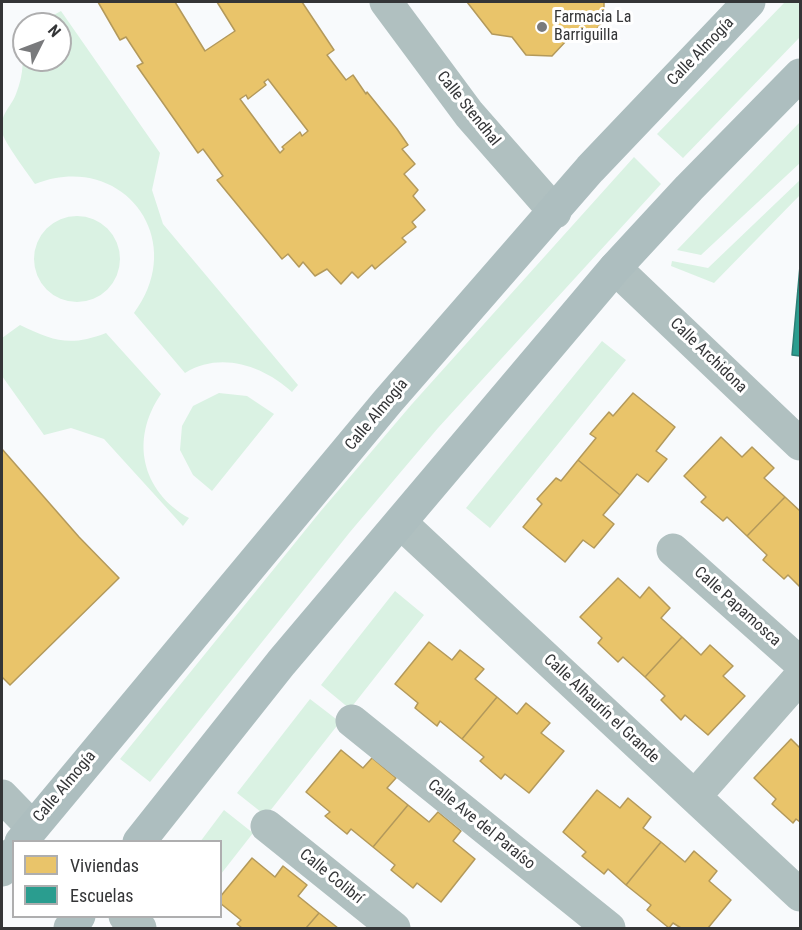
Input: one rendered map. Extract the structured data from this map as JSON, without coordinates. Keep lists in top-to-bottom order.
{
  "streets": {
    "main road": ["Calle Almogía"],
    "street": [
      "Calle Stendhal",
      "Calle Archidona",
      "Calle Papamosca",
      "Calle Alhaurín el Grande",
      "Calle Ave del Paraíso",
      "Calle Colibrí"
    ]
  },
  "crossings": [
    ["Calle Almogía", "Calle Stendhal"]
  ],
  "places": ["Farmacia La Barriguilla"],
  "legend": ["Viviendas", "Escuelas"],
  "north": "top right"
}
